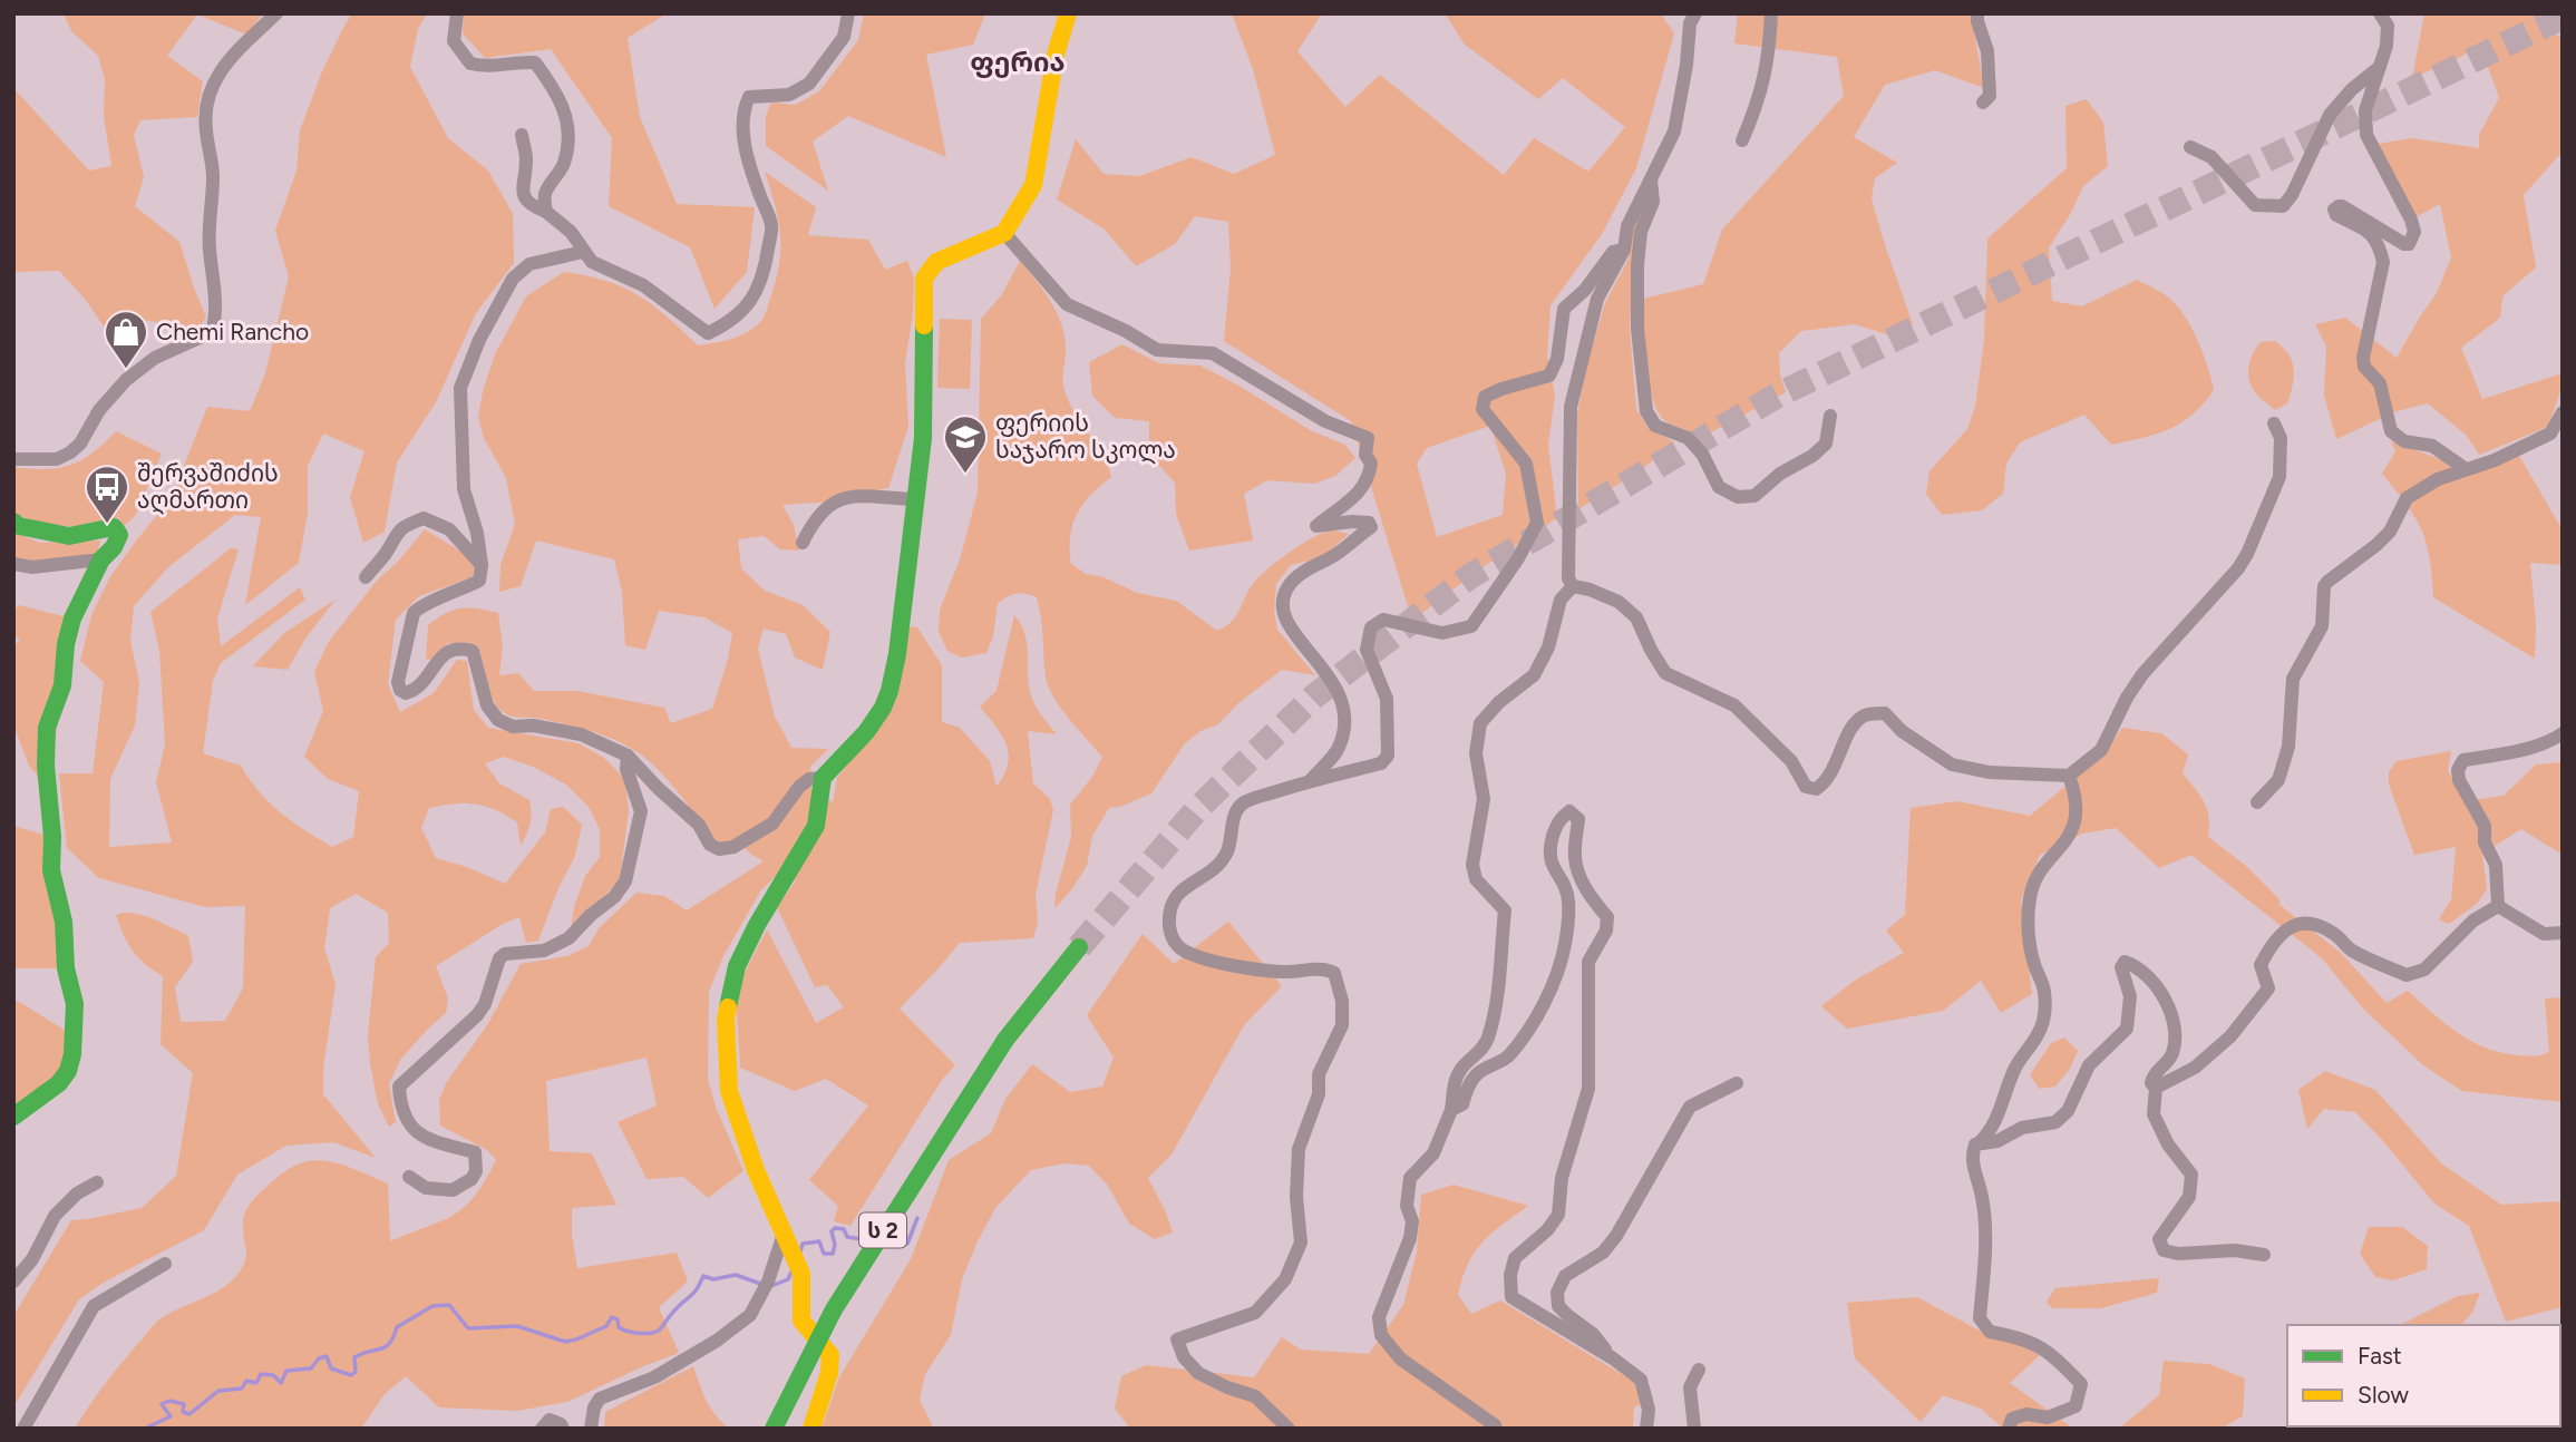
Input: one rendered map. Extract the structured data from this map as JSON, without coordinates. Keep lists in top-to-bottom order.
{
  "streets": {
    "main road": ["ს 2"]
  },
  "districts": ["ფერია"],
  "places": {
    "shop": ["Chemi Rancho"],
    "school or university": ["ფერიის საჯარო სკოლა"],
    "bus stop": ["შერვაშიძის აღმართი"]
  },
  "legend": ["Fast", "Slow"]
}
